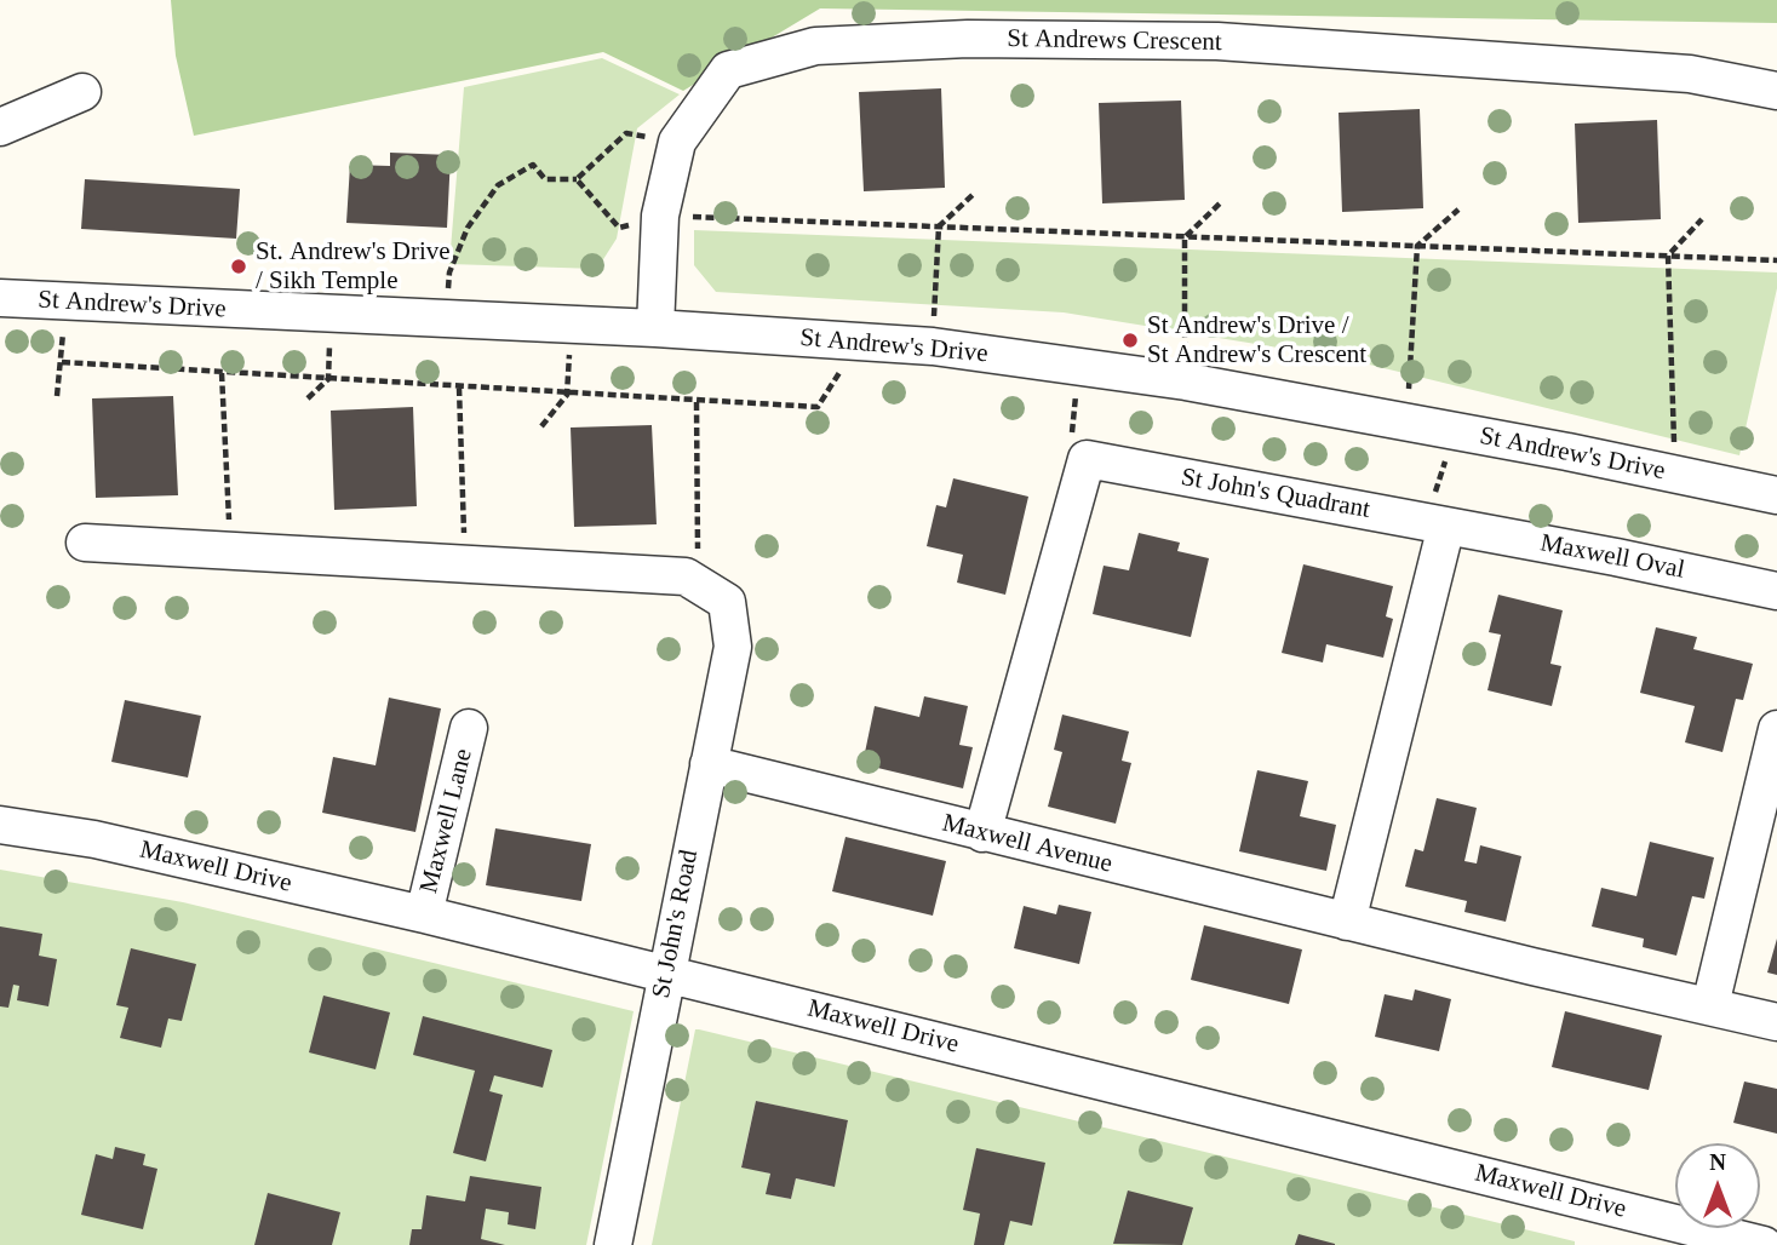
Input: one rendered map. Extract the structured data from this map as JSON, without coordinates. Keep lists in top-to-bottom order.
{
  "streets": {
    "street": [
      "St Andrews Crescent",
      "St Andrew's Drive",
      "St John's Quadrant",
      "Maxwell Oval",
      "Maxwell Lane",
      "Maxwell Avenue",
      "Maxwell Drive",
      "St John's Road"
    ]
  },
  "crossings": [
    ["St Andrews Crescent", "St Andrew's Drive"],
    ["St John's Quadrant", "Maxwell Oval"],
    ["Maxwell Lane", "Maxwell Drive"],
    ["Maxwell Avenue", "St John's Road"],
    ["Maxwell Drive", "St John's Road"]
  ],
  "places": ["St. Andrew's Drive / Sikh Temple", "St Andrew's Drive / St Andrew's Crescent"],
  "north": "top"
}
